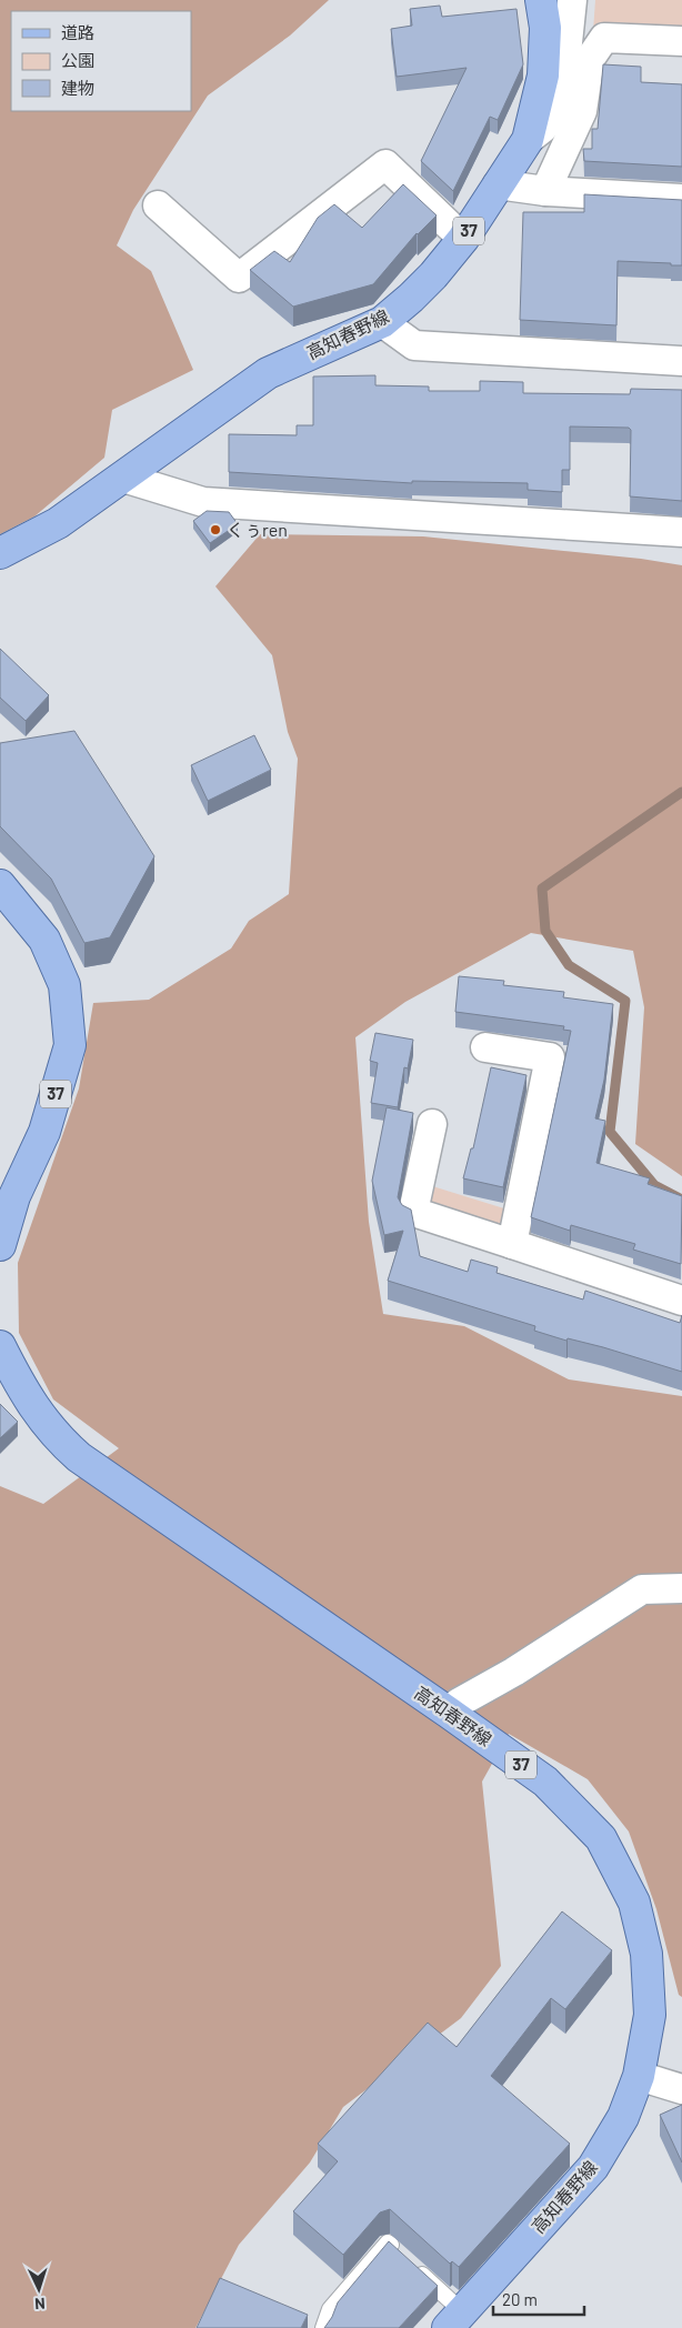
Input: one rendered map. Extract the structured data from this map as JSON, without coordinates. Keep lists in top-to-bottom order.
{
  "streets": {
    "main road": ["37", "高知春野線"]
  },
  "places": ["くぅren"],
  "legend": ["道路", "公園", "建物"],
  "scale_bar": "20 m",
  "north": "bottom"
}
